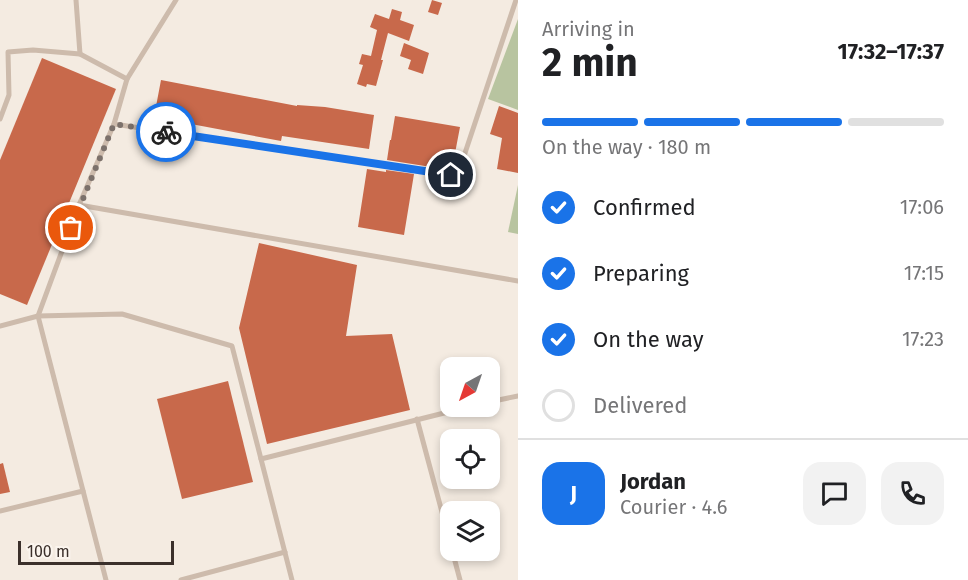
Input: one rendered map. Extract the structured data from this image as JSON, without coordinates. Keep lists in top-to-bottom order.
{
  "scale_bar": "100 m",
  "north": "bottom left",
  "page": {
    "heading": ["2 min", "Arriving in", "17:32–17:37"],
    "panel": ["Jordan", "Courier · 4.6"],
    "bar": "On the way · 180 m",
    "list": [
      ["Confirmed", "17:06"],
      ["Preparing", "17:15"],
      ["On the way", "17:23"],
      "Delivered"
    ],
    "round": "J",
    "scale": "100 m"
  }
}
